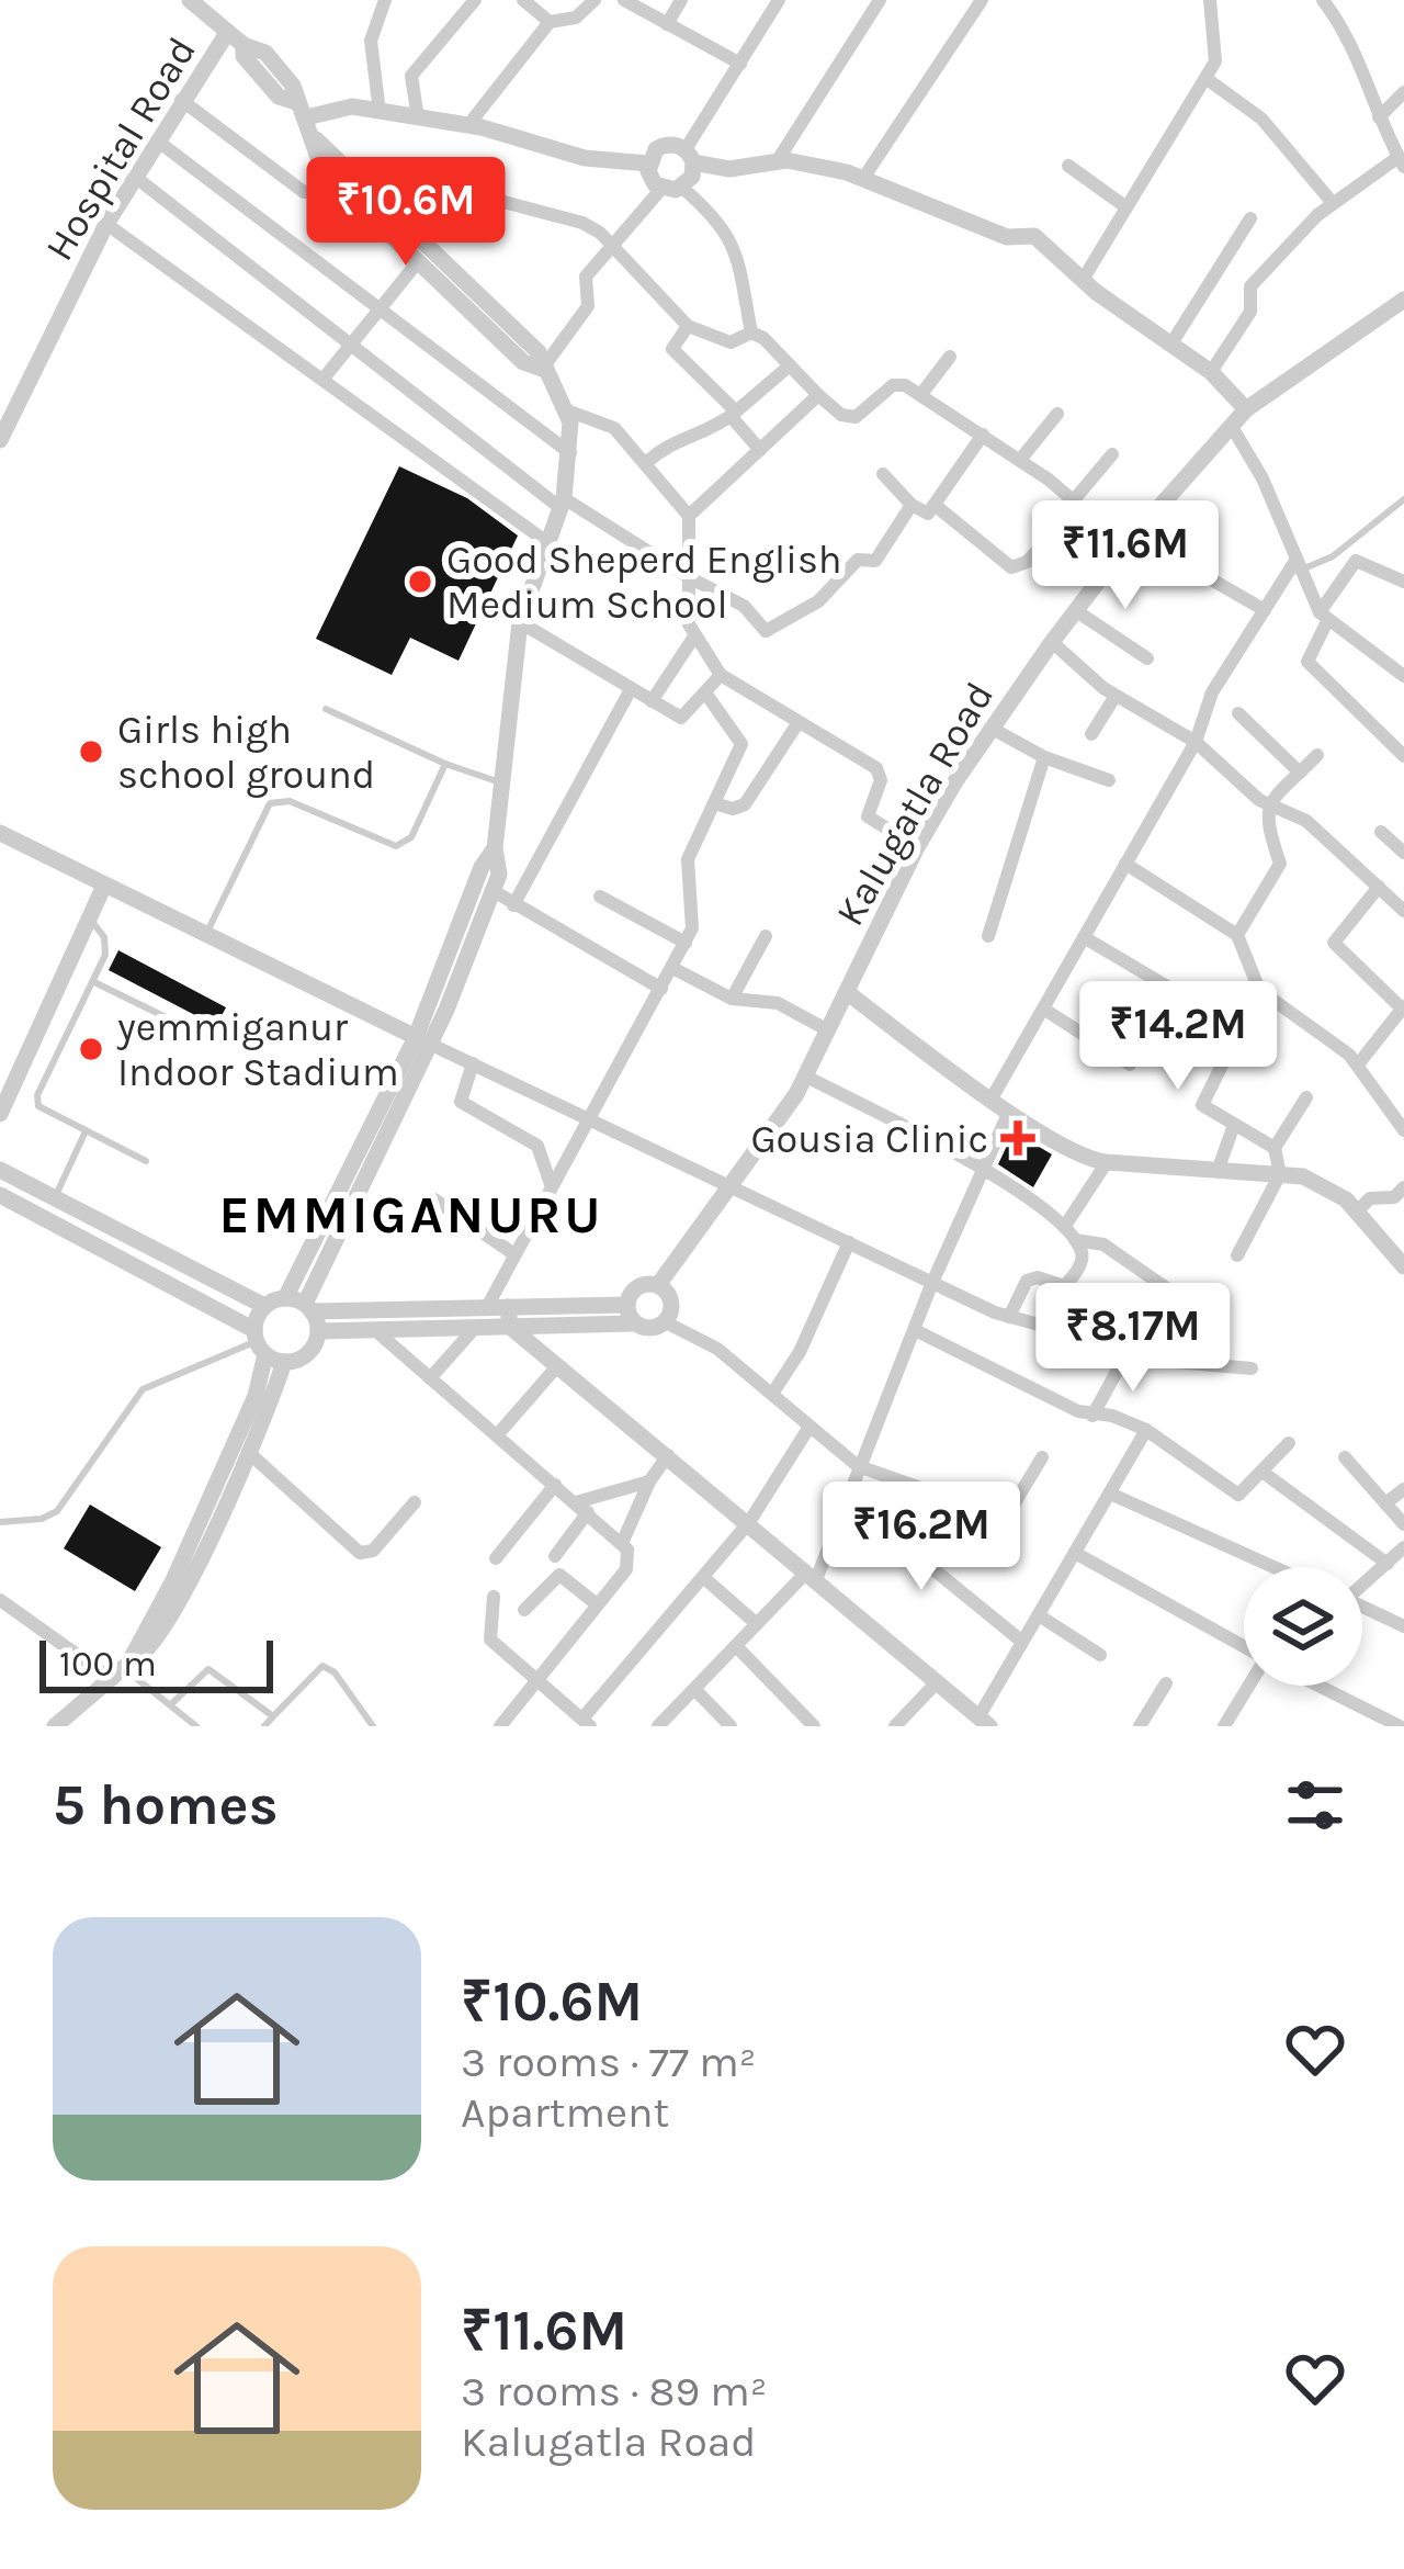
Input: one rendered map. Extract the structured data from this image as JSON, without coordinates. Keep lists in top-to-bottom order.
{
  "streets": {
    "street": ["Hospital Road", "Kalugatla Road"]
  },
  "districts": ["EMMIGANURU"],
  "places": {
    "other": ["Good Sheperd English Medium School", "Girls high school ground", "yemmiganur Indoor Stadium"],
    "health": ["Gousia Clinic"]
  },
  "scale_bar": "100 m",
  "page": {
    "price": [
      "₹10.6M",
      "₹11.6M",
      "₹14.2M",
      "₹8.17M",
      "₹16.2M"
    ],
    "scale": "100 m",
    "heading": "5 homes",
    "list": [
      {
        "name": "₹10.6M",
        "note": "3 rooms · 77 m² · Apartment"
      },
      {
        "name": "₹11.6M",
        "note": "3 rooms · 89 m² · Kalugatla Road"
      }
    ]
  }
}
